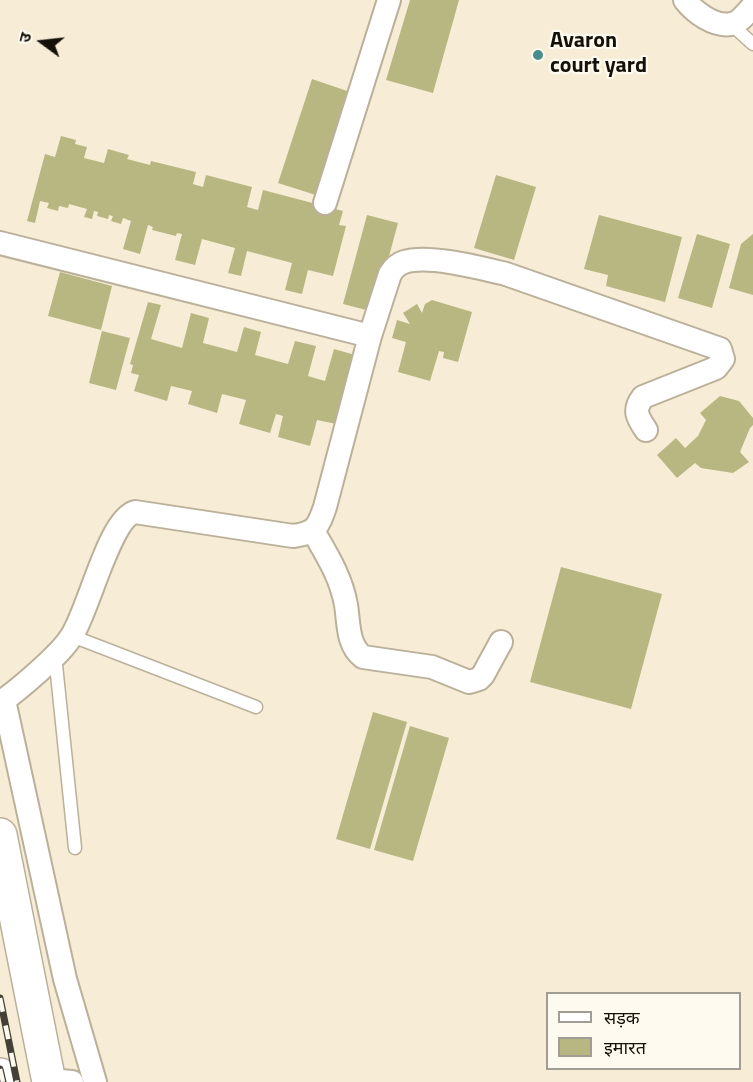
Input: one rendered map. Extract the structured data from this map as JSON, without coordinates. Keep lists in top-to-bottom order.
{
  "places": ["Avaron court yard"],
  "legend": ["सड़क", "इमारत"],
  "north": "left"
}
